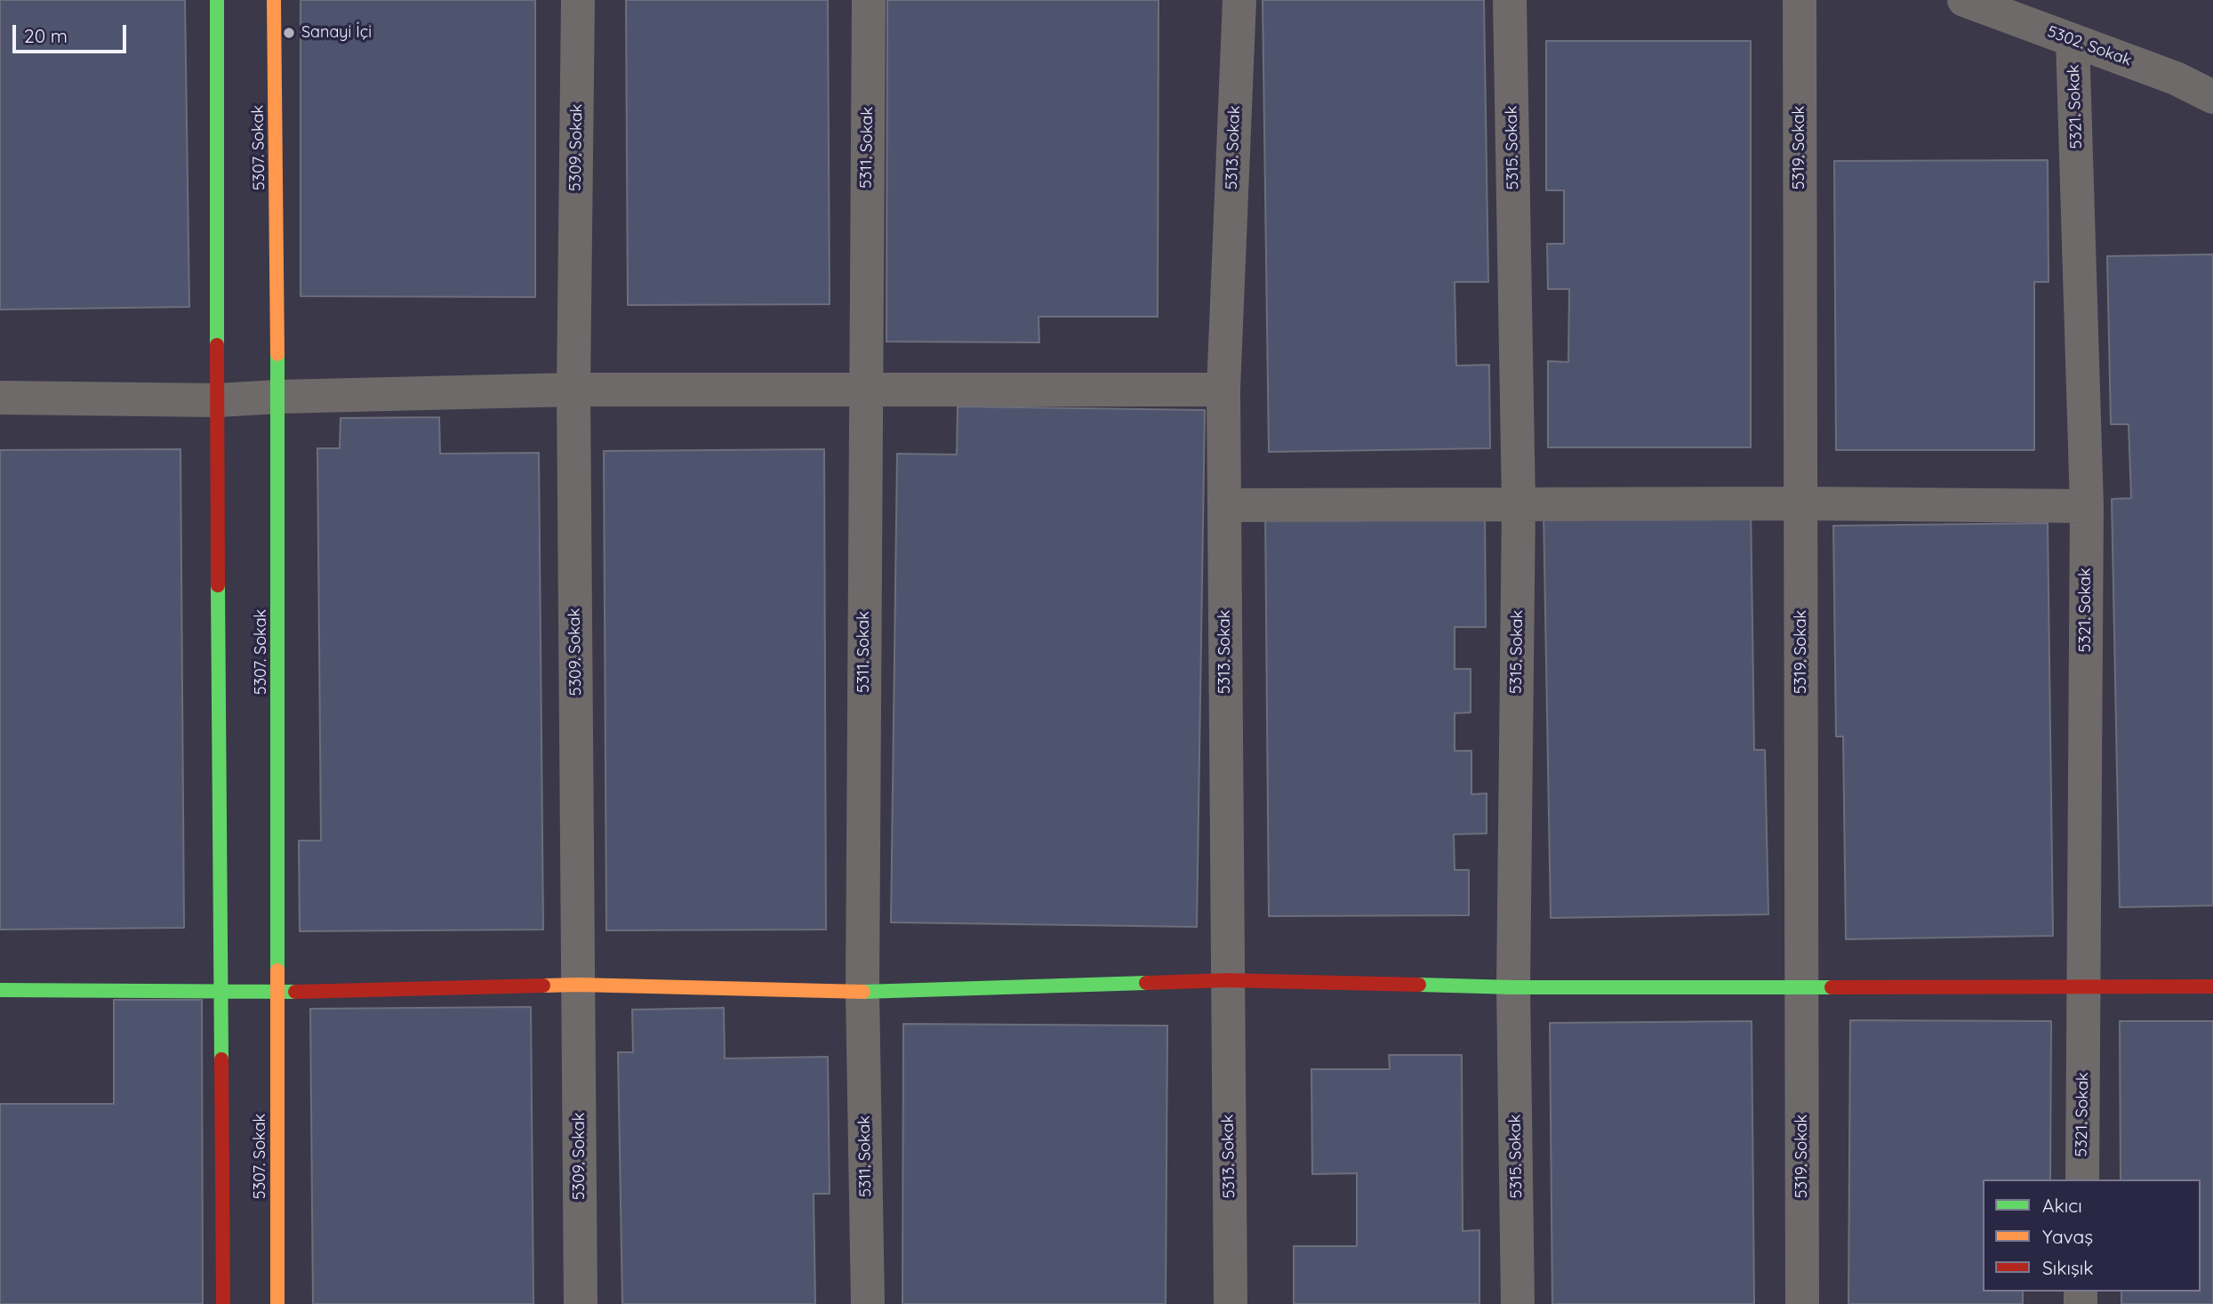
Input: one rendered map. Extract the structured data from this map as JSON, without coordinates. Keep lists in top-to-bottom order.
{
  "streets": {
    "street": [
      "5302. Sokak",
      "5321. Sokak",
      "5307. Sokak",
      "5309. Sokak",
      "5311. Sokak",
      "5313. Sokak",
      "5315. Sokak",
      "5319. Sokak"
    ]
  },
  "crossings": [
    ["5302. Sokak", "5321. Sokak"]
  ],
  "places": ["Sanayi İçi"],
  "legend": ["Akıcı", "Yavaş", "Sıkışık"],
  "scale_bar": "20 m"
}
